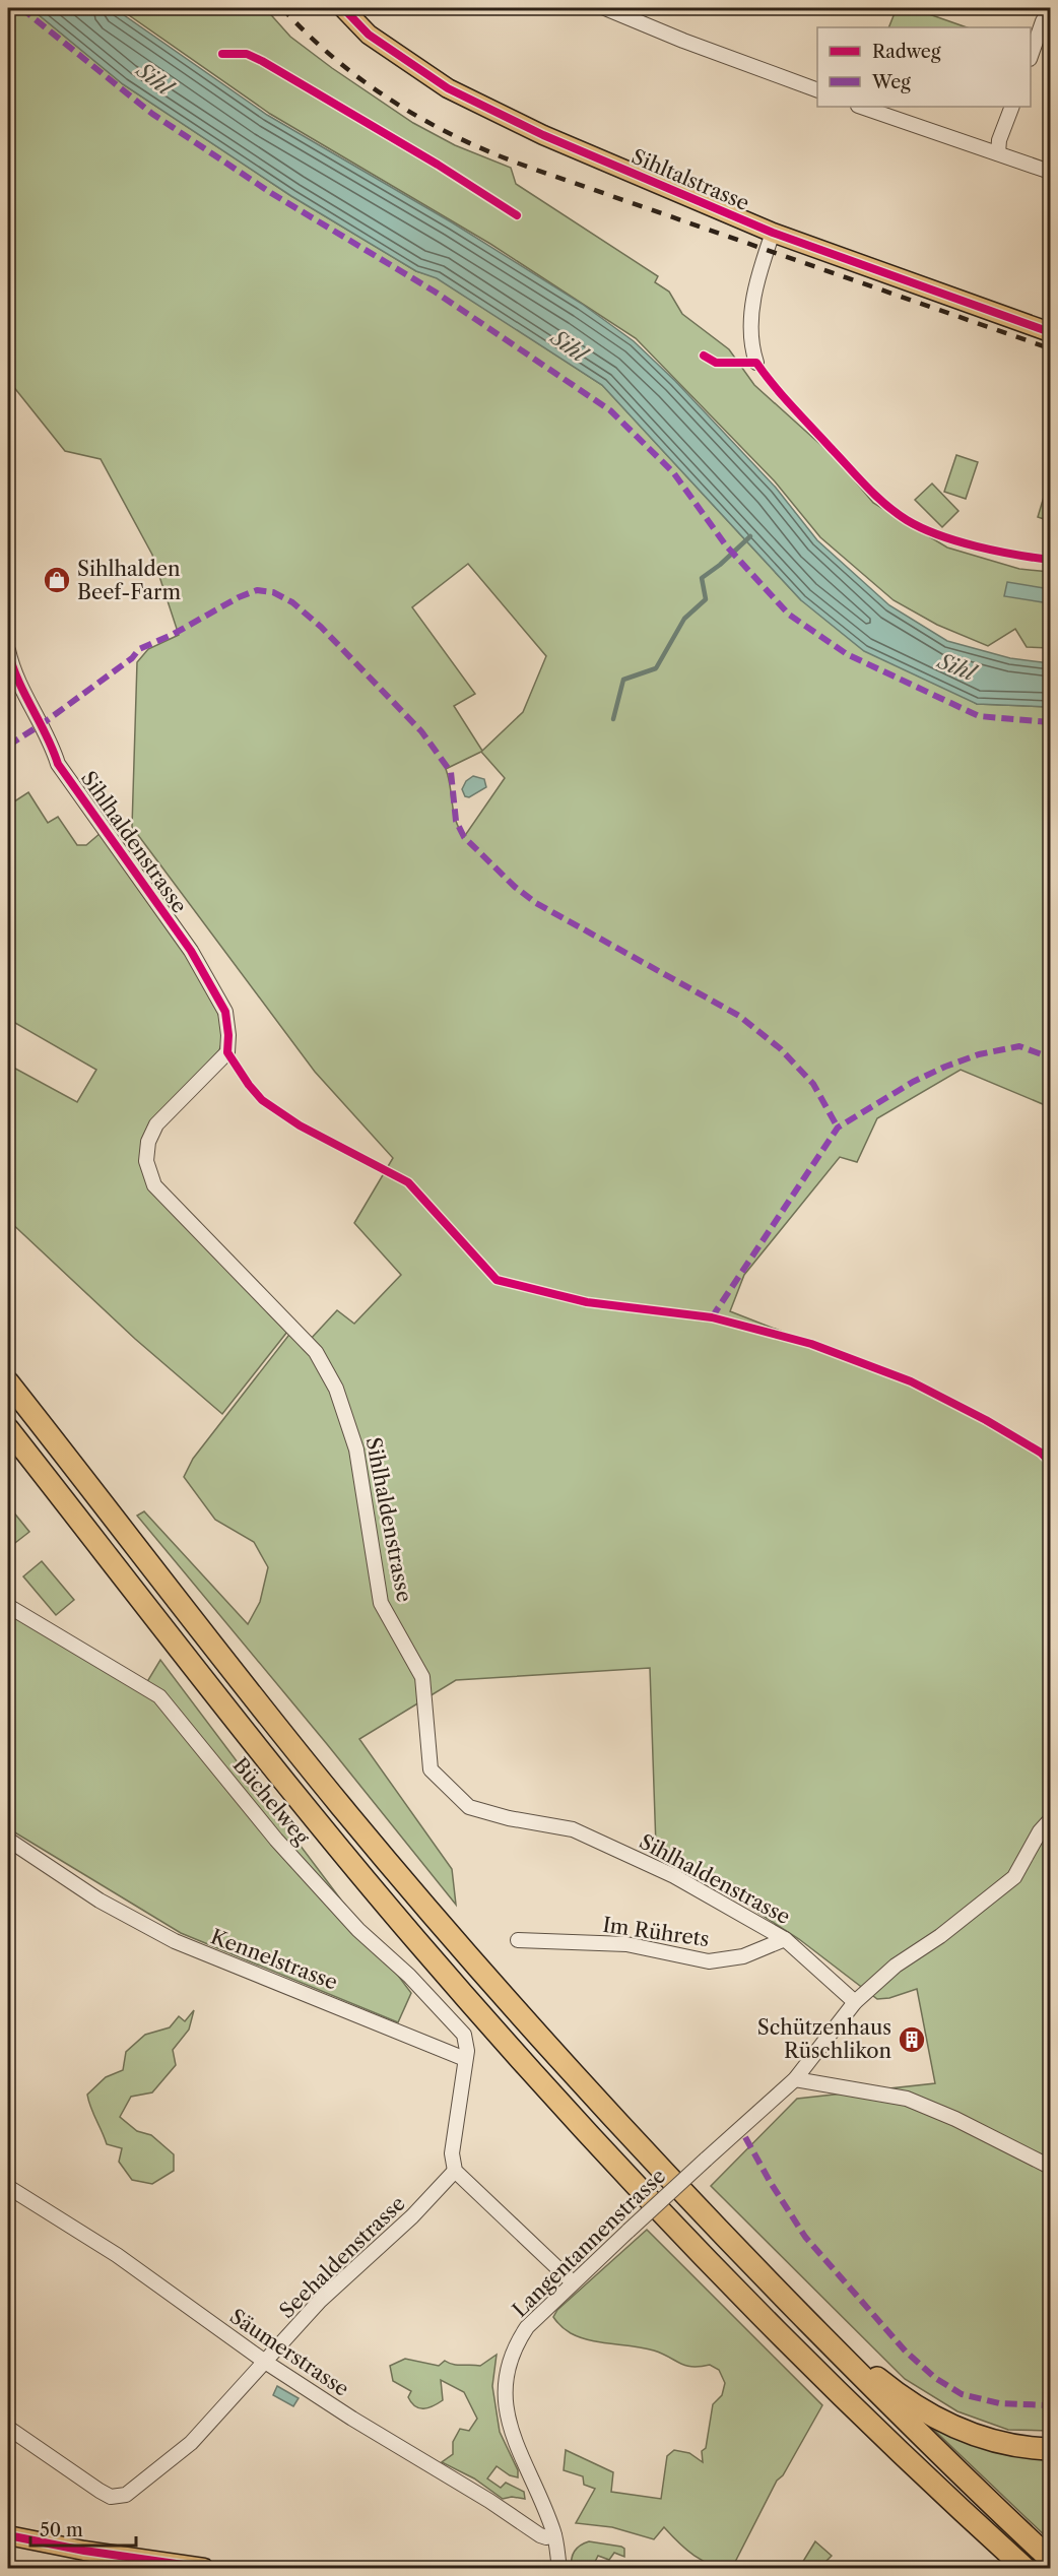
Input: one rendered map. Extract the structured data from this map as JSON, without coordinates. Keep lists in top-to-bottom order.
{
  "streets": {
    "main road": ["Sihltalstrasse"],
    "street": [
      "Sihlhaldenstrasse",
      "Büchelweg",
      "Im Rührets",
      "Kennelstrasse",
      "Langentannenstrasse",
      "Seehaldenstrasse",
      "Säumerstrasse"
    ]
  },
  "crossings": [
    ["Sihlhaldenstrasse", "Im Rührets"],
    ["Sihlhaldenstrasse", "Langentannenstrasse"],
    ["Büchelweg", "Kennelstrasse"],
    ["Langentannenstrasse", "Säumerstrasse"],
    ["Seehaldenstrasse", "Säumerstrasse"]
  ],
  "water": ["Sihl"],
  "places": {
    "shop": ["Sihlhalden Beef-Farm"],
    "building": ["Schützenhaus Rüschlikon"]
  },
  "legend": ["Radweg", "Weg"],
  "scale_bar": "50 m"
}
